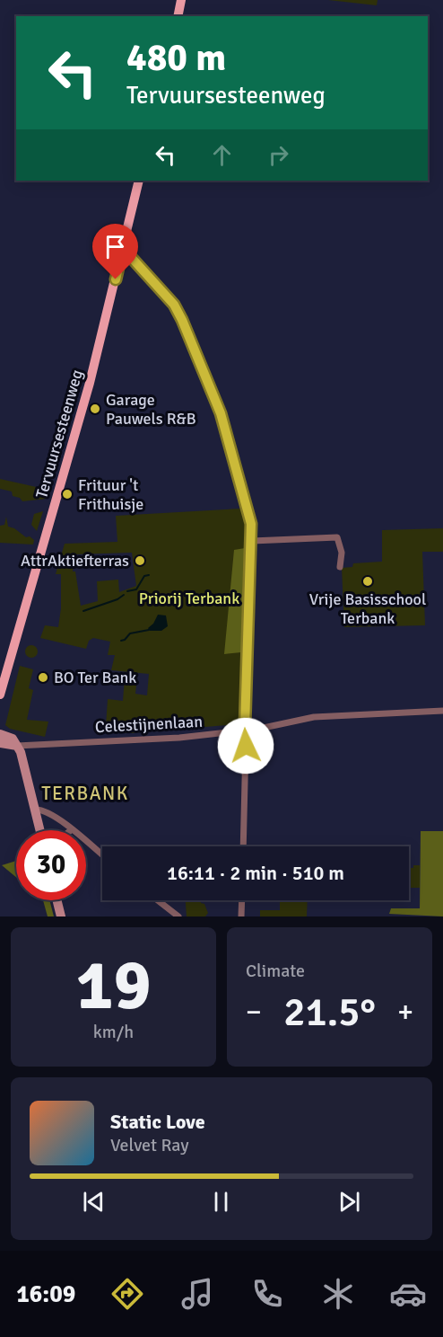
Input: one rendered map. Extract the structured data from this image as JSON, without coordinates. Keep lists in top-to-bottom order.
{
  "streets": {
    "main road": ["Tervuursesteenweg"],
    "street": ["Celestijnenlaan"]
  },
  "districts": ["TERBANK"],
  "parks": ["Priorij Terbank"],
  "places": [
    "Garage Pauwels R&B",
    "Frituur 't Frithuisje",
    "AttrAktiefterras",
    "Vrije Basisschool Terbank",
    "BO Ter Bank"
  ],
  "page": {
    "turn": ["480 m", "Tervuursesteenweg"],
    "limit": "30",
    "trip": "16:11 · 2 min · 510 m",
    "tile": [
      ["19", "km/h"],
      "Climate"
    ],
    "heat": ["−", "21.5°", "+"],
    "song": ["Static Love", "Velvet Ray"],
    "tabs": "16:09"
  }
}
